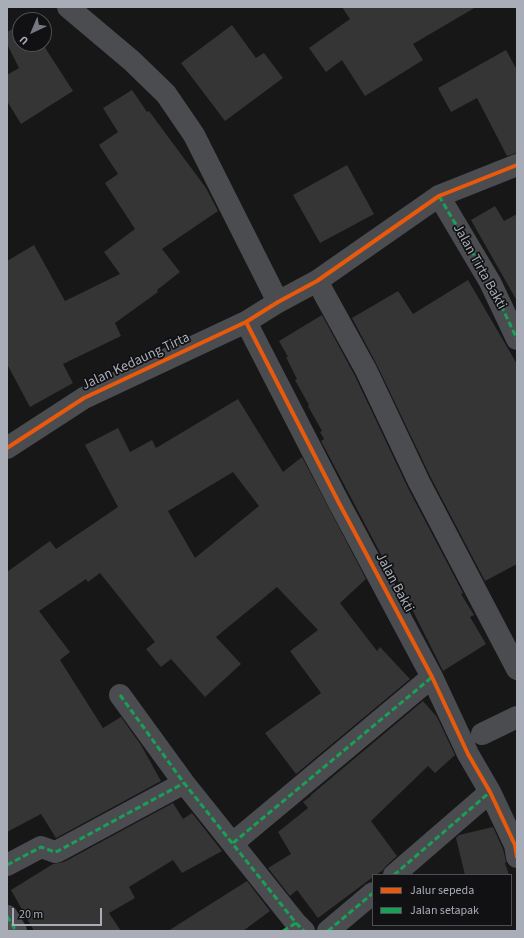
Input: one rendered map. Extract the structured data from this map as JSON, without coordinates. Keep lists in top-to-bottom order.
{
  "streets": {
    "street": ["Jalan Tirta Bakti", "Jalan Kedaung Tirta", "Jalan Bakti"]
  },
  "crossings": [
    ["Jalan Tirta Bakti", "Jalan Kedaung Tirta"],
    ["Jalan Kedaung Tirta", "Jalan Bakti"]
  ],
  "legend": ["Jalur sepeda", "Jalan setapak"],
  "scale_bar": "20 m",
  "north": "bottom left"
}
